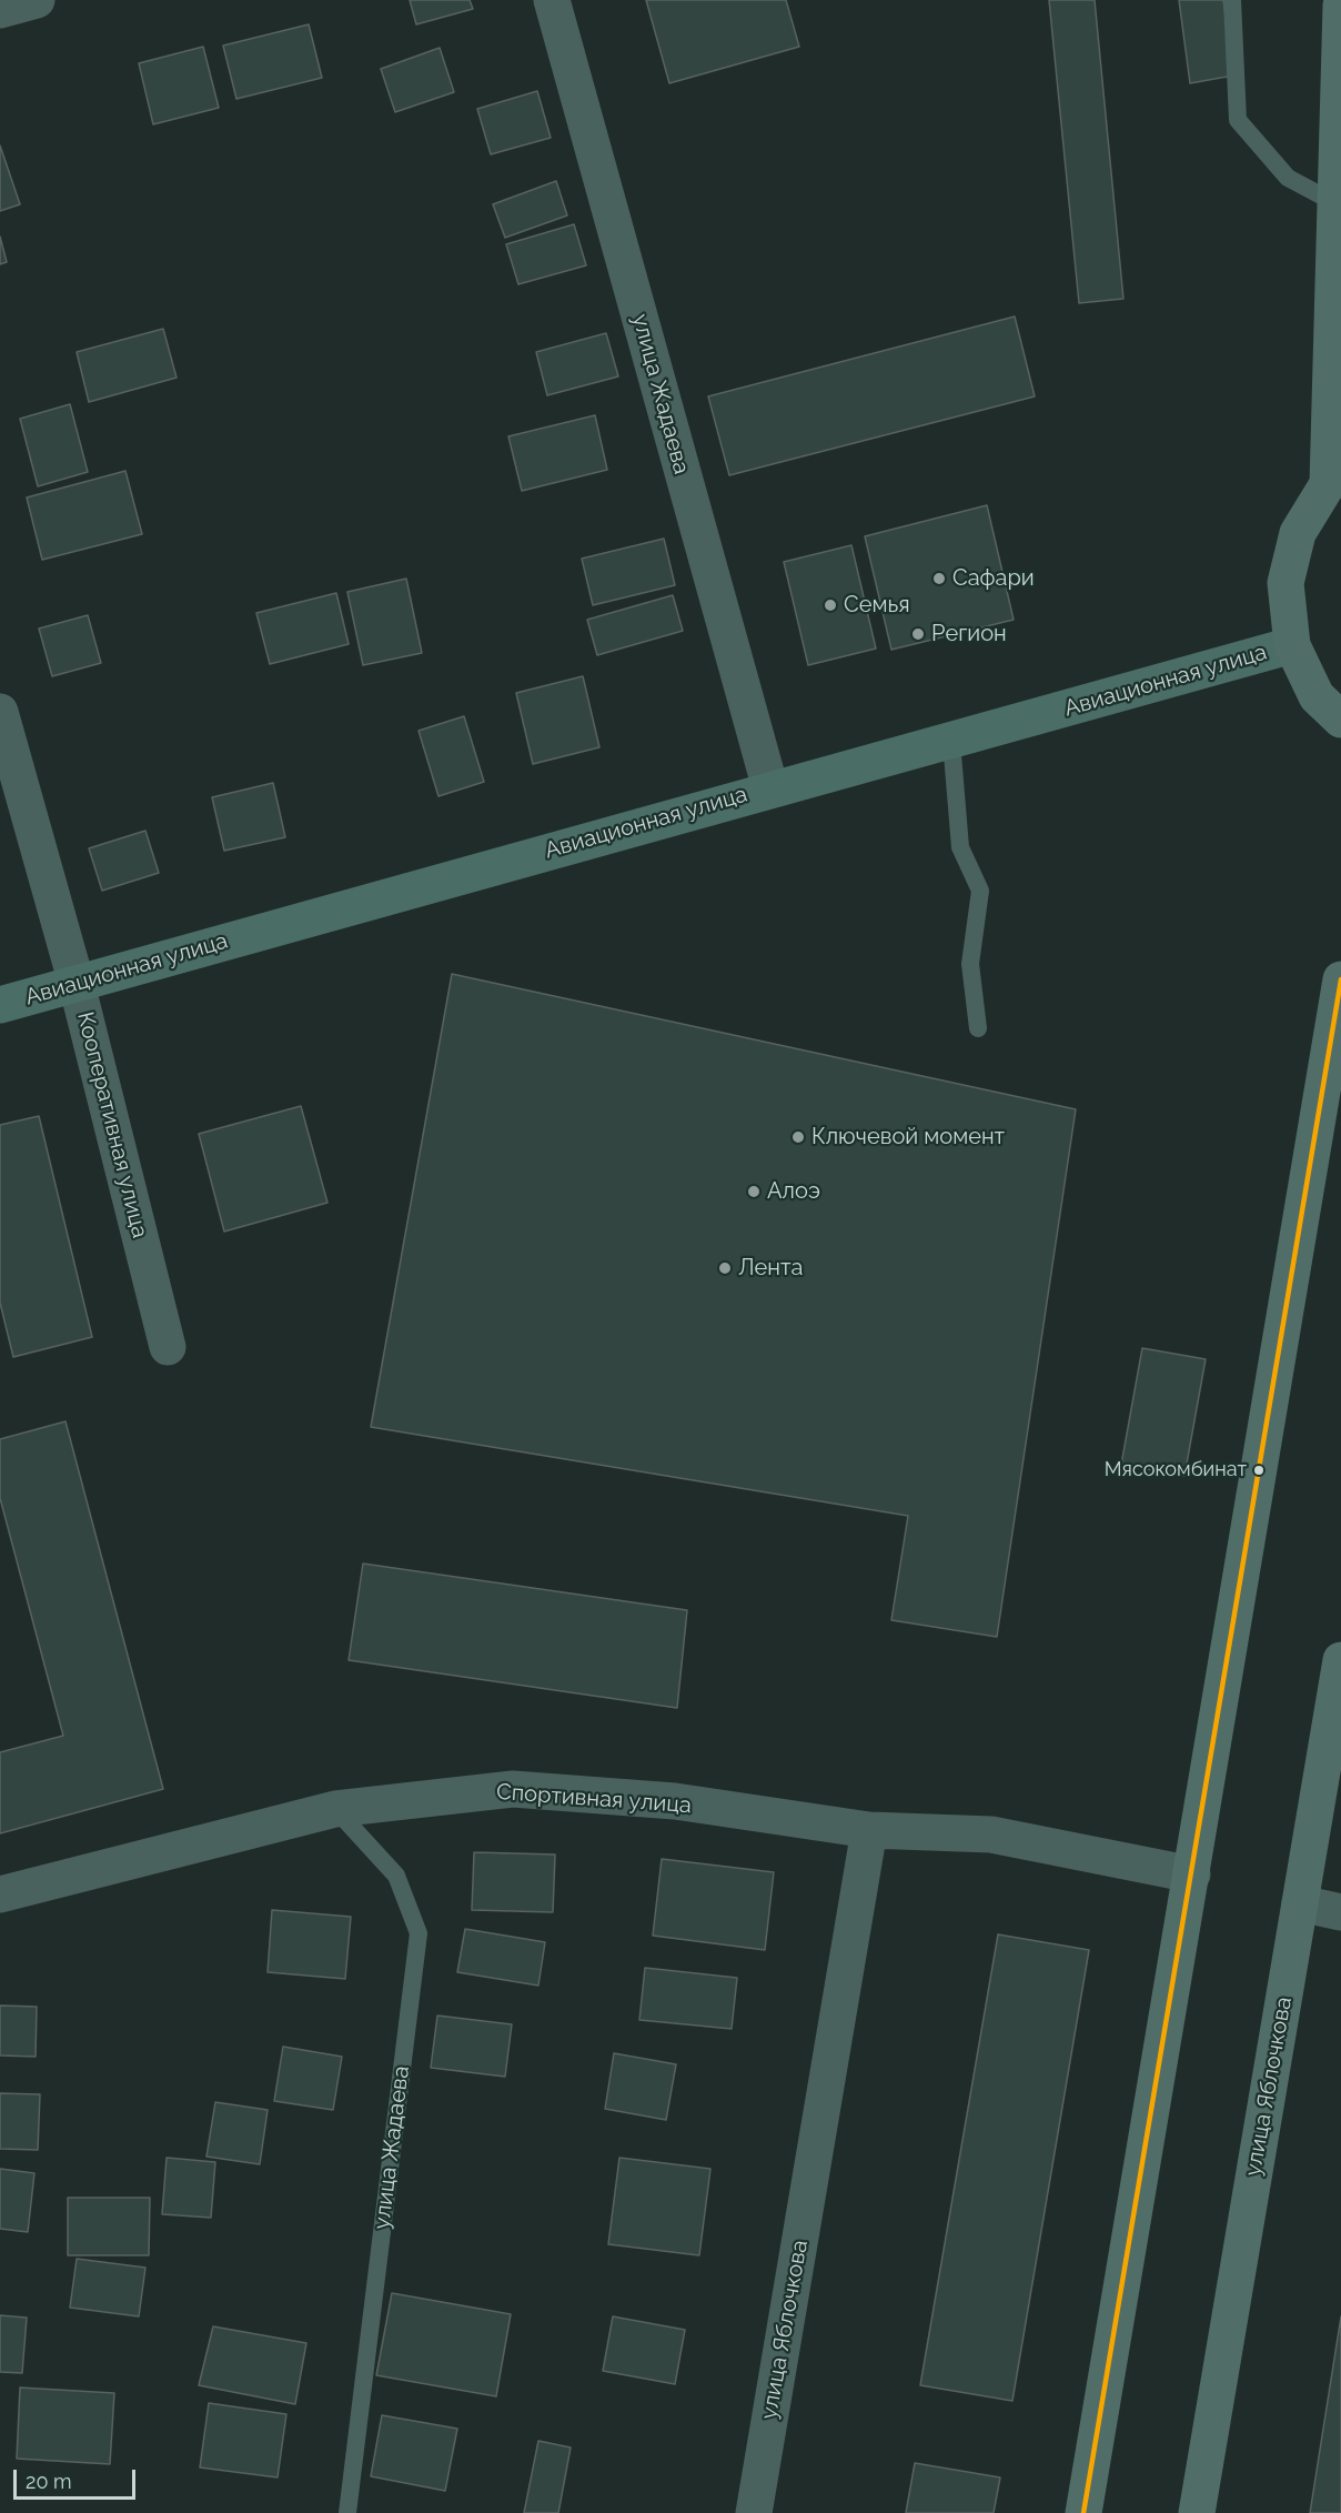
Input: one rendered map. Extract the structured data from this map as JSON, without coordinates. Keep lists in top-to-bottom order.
{
  "streets": {
    "main road": ["Авиационная улица", "улица Яблочкова"],
    "street": ["улица Жадаева", "Кооперативная улица", "Спортивная улица"]
  },
  "crossings": [
    ["улица Жадаева", "Авиационная улица"],
    ["улица Жадаева", "Спортивная улица"],
    ["Авиационная улица", "Кооперативная улица"],
    ["Спортивная улица", "улица Яблочкова"]
  ],
  "places": [
    "Сафари",
    "Семья",
    "Регион",
    "Ключевой момент",
    "Алоэ",
    "Лента",
    "Мясокомбинат"
  ],
  "scale_bar": "20 m"
}
